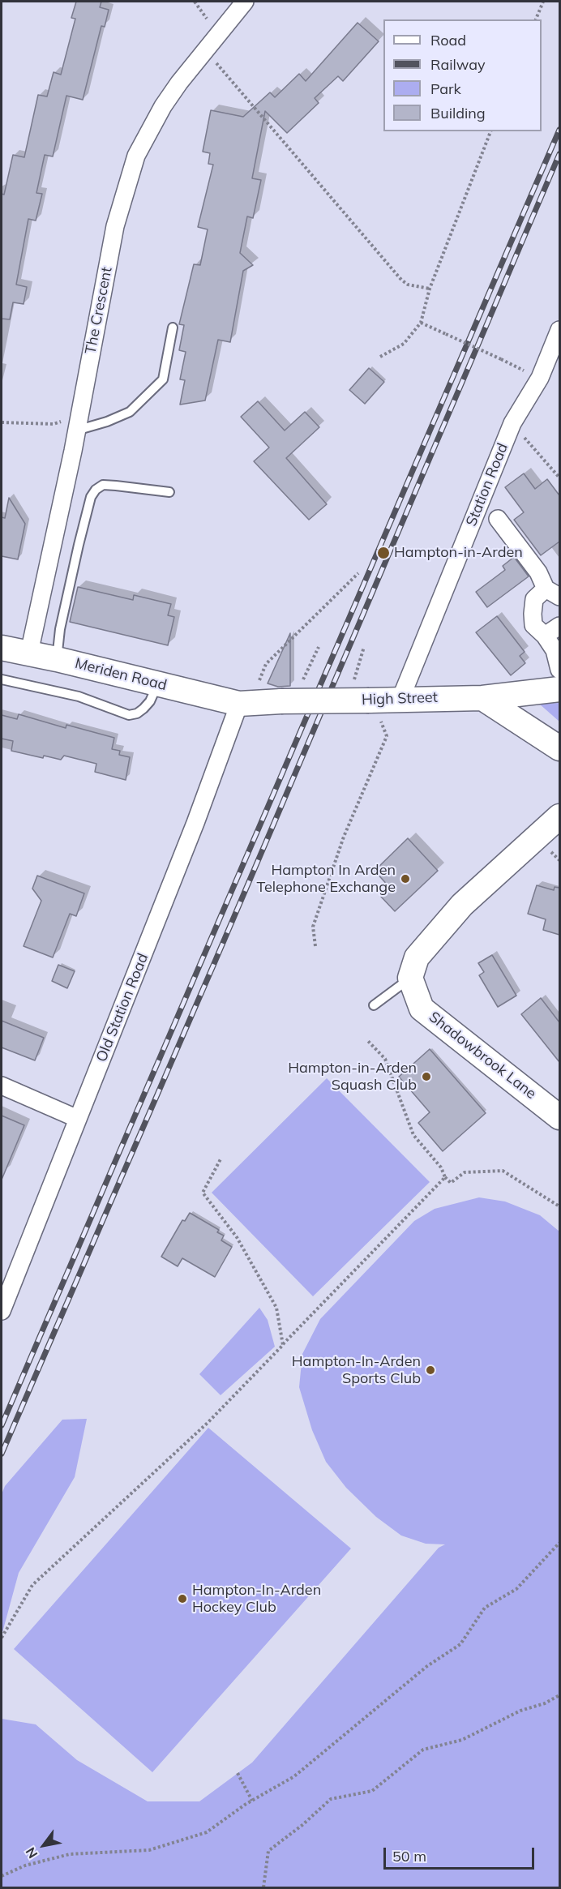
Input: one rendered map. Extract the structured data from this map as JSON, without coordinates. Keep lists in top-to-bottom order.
{
  "streets": {
    "main road": ["Meriden Road", "High Street", "Shadowbrook Lane"],
    "street": ["The Crescent", "Station Road", "Old Station Road"]
  },
  "crossings": [
    ["The Crescent", "Meriden Road"],
    ["Station Road", "High Street"],
    ["Meriden Road", "High Street"],
    ["Meriden Road", "Old Station Road"],
    ["High Street", "Old Station Road"]
  ],
  "places": [
    "Hampton-in-Arden",
    "Hampton In Arden Telephone Exchange",
    "Hampton-in-Arden Squash Club",
    "Hampton-In-Arden Sports Club",
    "Hampton-In-Arden Hockey Club"
  ],
  "legend": [
    "Road",
    "Railway",
    "Park",
    "Building"
  ],
  "scale_bar": "50 m",
  "north": "bottom left"
}
